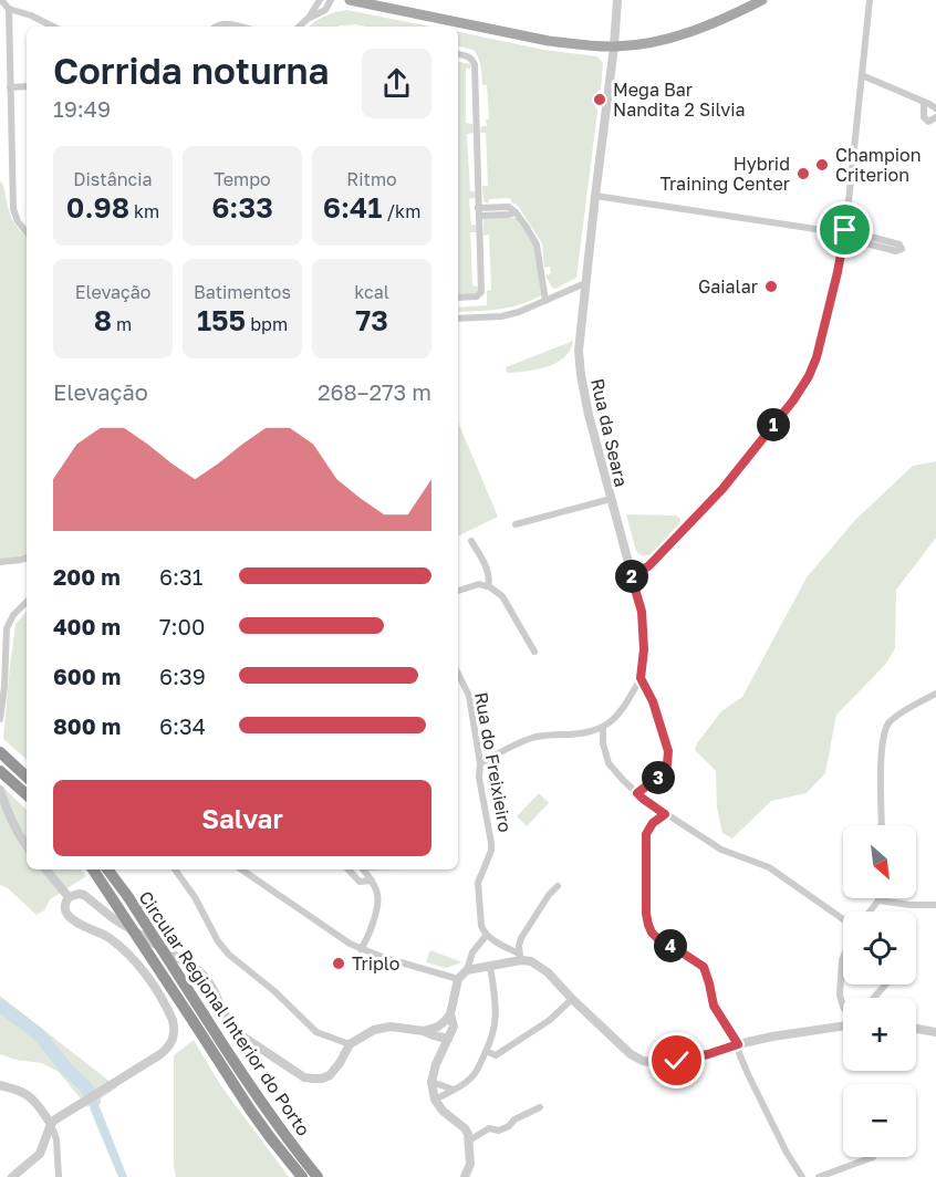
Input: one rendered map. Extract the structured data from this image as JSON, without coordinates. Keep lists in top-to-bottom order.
{
  "streets": {
    "highway": ["Circular Regional Interior do Porto"],
    "street": ["Rua da Seara", "Rua do Freixieiro"]
  },
  "places": [
    "Mega Bar Nandita 2 Silvia",
    "Champion Criterion",
    "Hybrid Training Center",
    "Gaialar",
    "Triplo"
  ],
  "north": "bottom right",
  "page": {
    "heading": ["Corrida noturna", "19:49"],
    "stats": [
      ["Distância", "0.98 km"],
      ["Tempo", "6:33"],
      ["Ritmo", "6:41 /km"],
      ["Elevação", "8 m"],
      ["Batimentos", "155 bpm"],
      ["kcal", "73"]
    ],
    "chart": ["Elevação", "268–273 m"],
    "pins": [
      "1",
      "2",
      "3",
      "4"
    ],
    "list": [
      {
        "name": "200 m",
        "note": "6:31"
      },
      {
        "name": "400 m",
        "note": "7:00"
      },
      {
        "name": "600 m",
        "note": "6:39"
      },
      {
        "name": "800 m",
        "note": "6:34"
      }
    ],
    "buttons": "Salvar",
    "map_buttons": ["+", "−"]
  }
}
